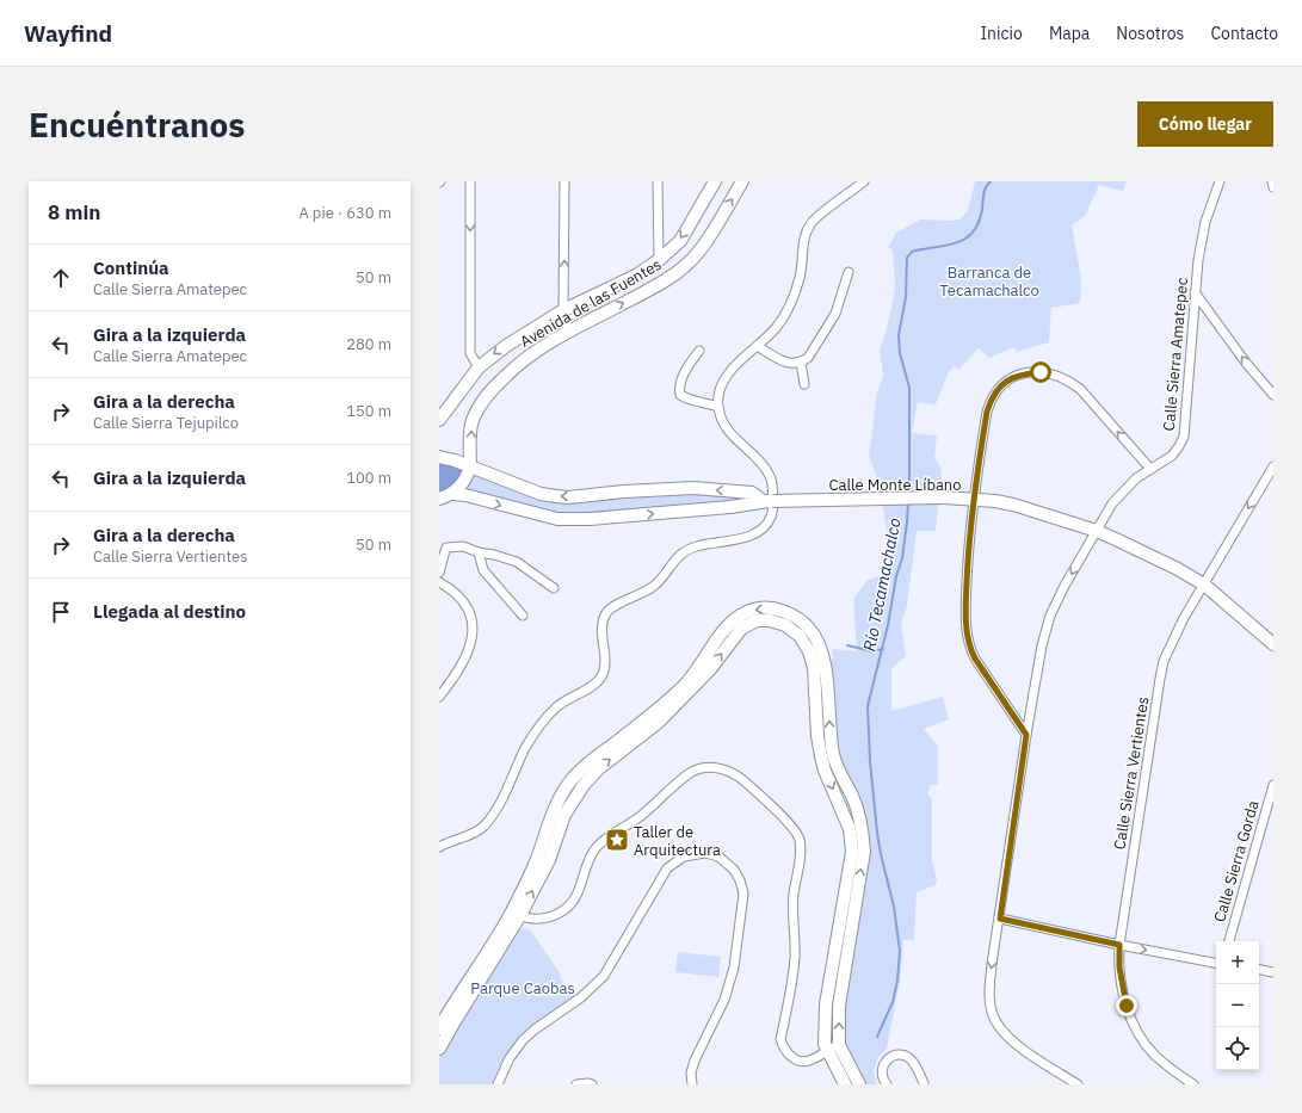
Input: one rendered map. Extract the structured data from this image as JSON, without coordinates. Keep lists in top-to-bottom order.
{
  "streets": {
    "main road": ["Avenida de las Fuentes", "Calle Monte Líbano"],
    "street": ["Calle Sierra Amatepec", "Calle Sierra Vertientes", "Calle Sierra Gorda"]
  },
  "crossings": [
    ["Avenida de las Fuentes", "Calle Monte Líbano"],
    ["Calle Sierra Amatepec", "Calle Monte Líbano"],
    ["Calle Monte Líbano", "Calle Sierra Vertientes"]
  ],
  "water": ["Río Tecamachalco"],
  "parks": ["Barranca de Tecamachalco", "Parque Caobas"],
  "places": {
    "place": ["Taller de Arquitectura"]
  },
  "page": {
    "header": "Wayfind",
    "nav": [
      "Inicio",
      "Mapa",
      "Nosotros",
      "Contacto"
    ],
    "buttons": "Cómo llegar",
    "title": "Encuéntranos",
    "heading": ["8 min", "A pie · 630 m"],
    "list": [
      ["Continúa", "Calle Sierra Amatepec", "50 m"],
      ["Gira a la izquierda", "Calle Sierra Amatepec", "280 m"],
      ["Gira a la derecha", "Calle Sierra Tejupilco", "150 m"],
      ["Gira a la izquierda", "100 m"],
      ["Gira a la derecha", "Calle Sierra Vertientes", "50 m"],
      "Llegada al destino"
    ],
    "map_buttons": ["+", "−"]
  }
}
